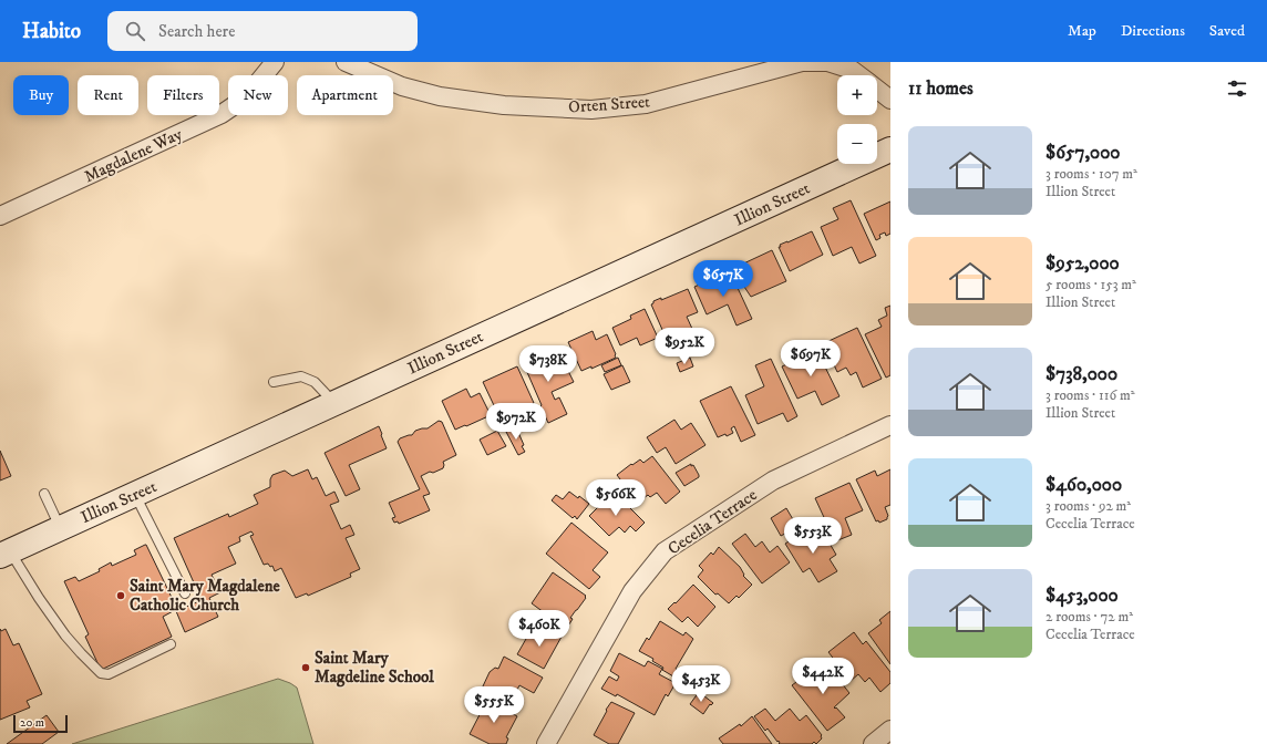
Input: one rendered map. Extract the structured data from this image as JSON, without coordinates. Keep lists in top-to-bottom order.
{
  "streets": {
    "street": [
      "Orten Street",
      "Magdalene Way",
      "Illion Street",
      "Cecelia Terrace"
    ]
  },
  "places": ["Saint Mary Magdalene Catholic Church", "Saint Mary Magdeline School"],
  "scale_bar": "20 m",
  "page": {
    "header": "Habito",
    "search": "Search here",
    "nav": ["Map", "Directions", "Saved"],
    "heading": "11 homes",
    "map_buttons": ["+", "−"],
    "chip": [
      "Buy",
      "Rent",
      "Filters",
      "New",
      "Apartment"
    ],
    "list": [
      {
        "name": "$657,000",
        "note": "3 rooms · 107 m² · Illion Street"
      },
      {
        "name": "$952,000",
        "note": "5 rooms · 153 m² · Illion Street"
      },
      {
        "name": "$738,000",
        "note": "3 rooms · 116 m² · Illion Street"
      },
      {
        "name": "$460,000",
        "note": "3 rooms · 92 m² · Cecelia Terrace"
      },
      {
        "name": "$453,000",
        "note": "2 rooms · 72 m² · Cecelia Terrace"
      }
    ],
    "price": [
      "$657K",
      "$952K",
      "$697K",
      "$738K",
      "$972K",
      "$566K",
      "$553K",
      "$460K",
      "$442K",
      "$453K",
      "$555K"
    ],
    "scale": "20 m"
  }
}
